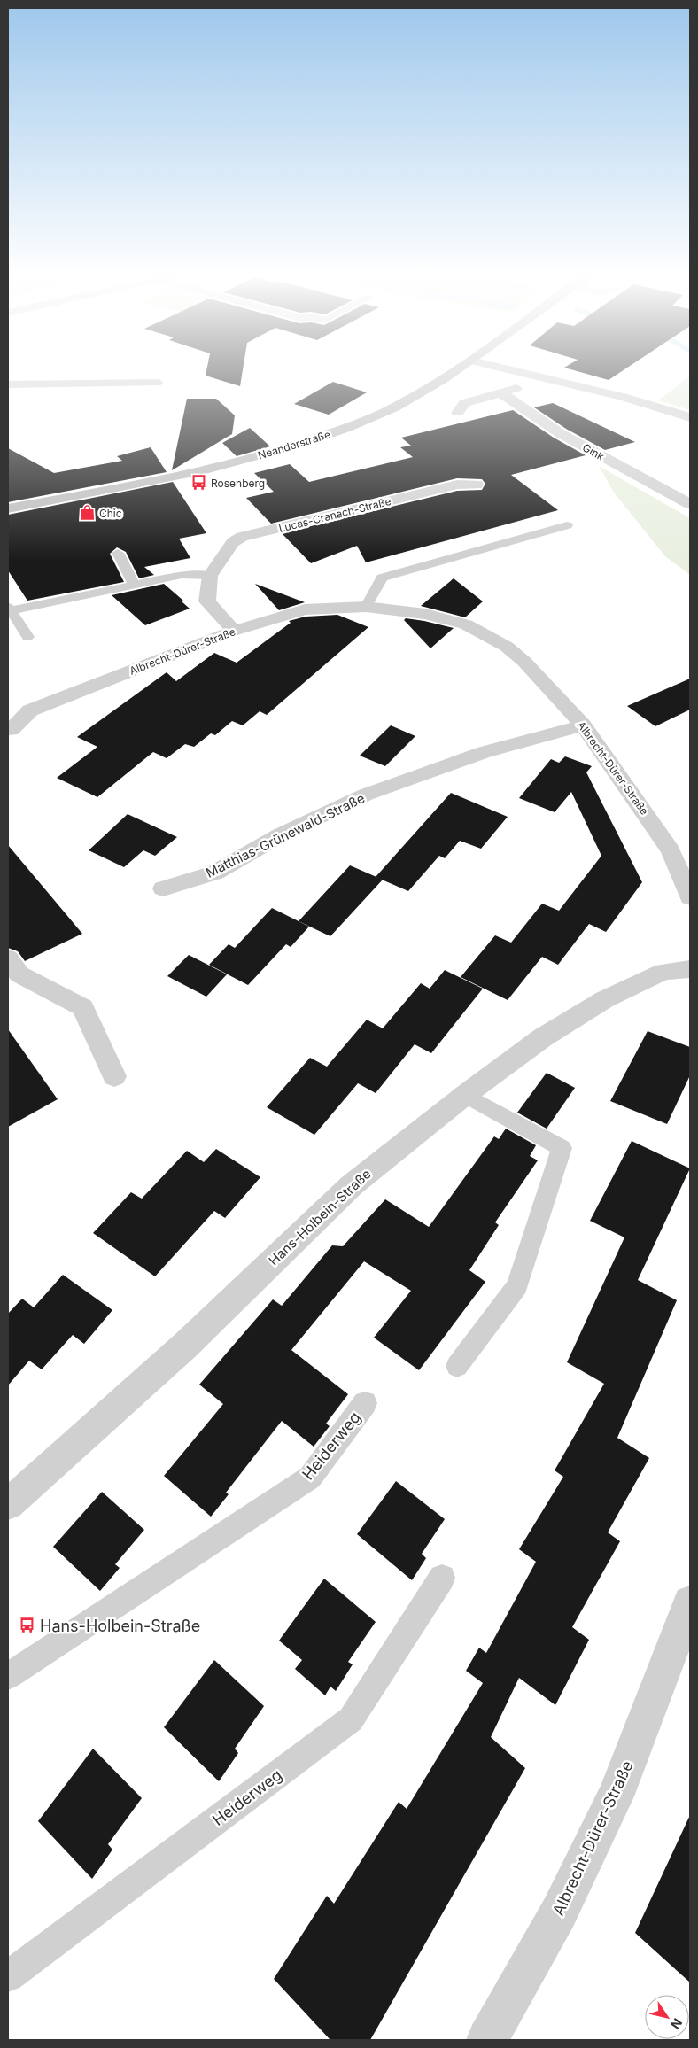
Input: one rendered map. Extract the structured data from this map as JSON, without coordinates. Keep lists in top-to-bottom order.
{
  "streets": {
    "main road": ["Neanderstraße"],
    "street": [
      "Gink",
      "Lucas-Cranach-Straße",
      "Albrecht-Dürer-Straße",
      "Matthias-Grünewald-Straße",
      "Hans-Holbein-Straße"
    ],
    "lane": ["Heiderweg"]
  },
  "crossings": [
    ["Lucas-Cranach-Straße", "Albrecht-Dürer-Straße"],
    ["Albrecht-Dürer-Straße", "Matthias-Grünewald-Straße"]
  ],
  "places": {
    "bus stop": ["Rosenberg", "Hans-Holbein-Straße"],
    "shop": ["Chic"]
  },
  "north": "bottom right"
}
